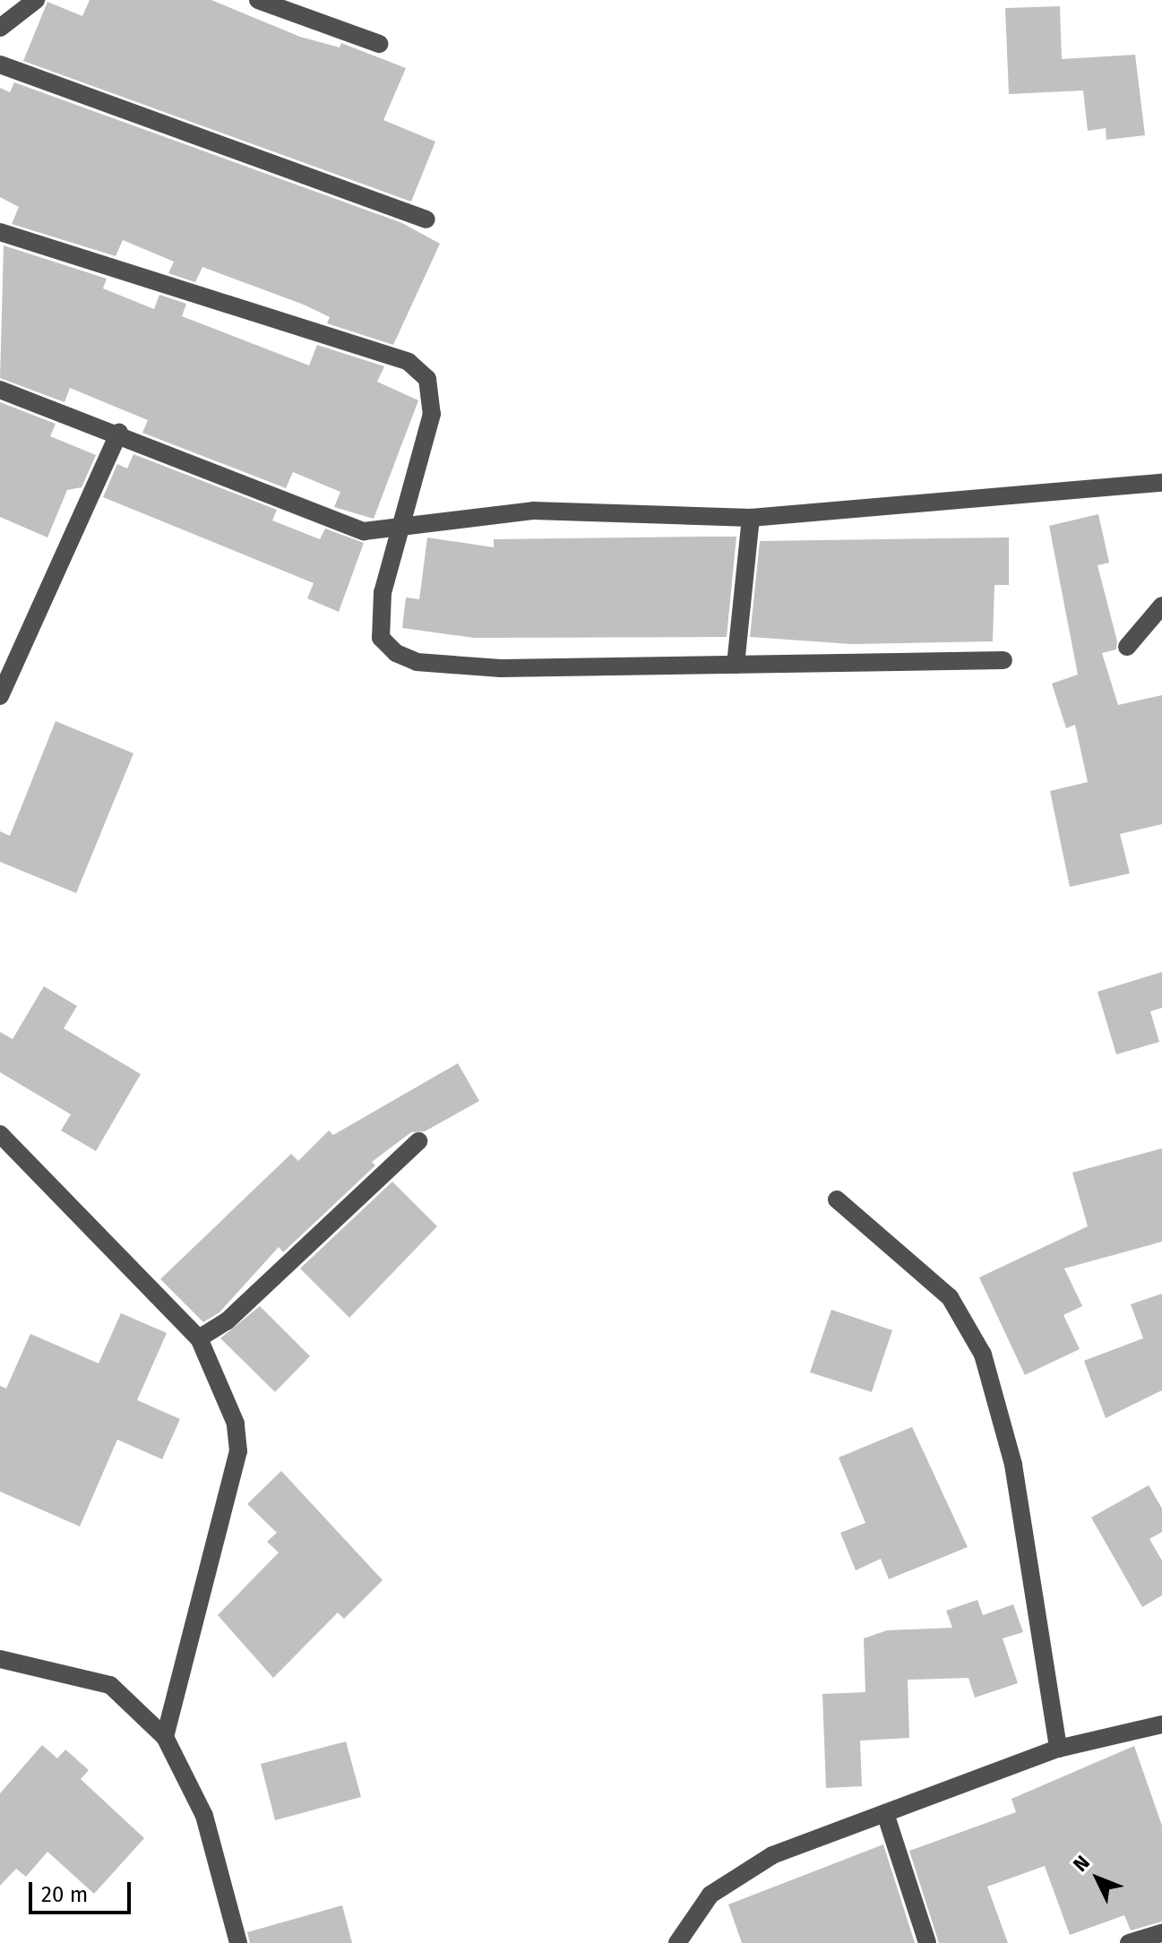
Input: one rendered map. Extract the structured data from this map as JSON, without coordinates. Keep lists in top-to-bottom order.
{
  "scale_bar": "20 m",
  "north": "top left"
}
